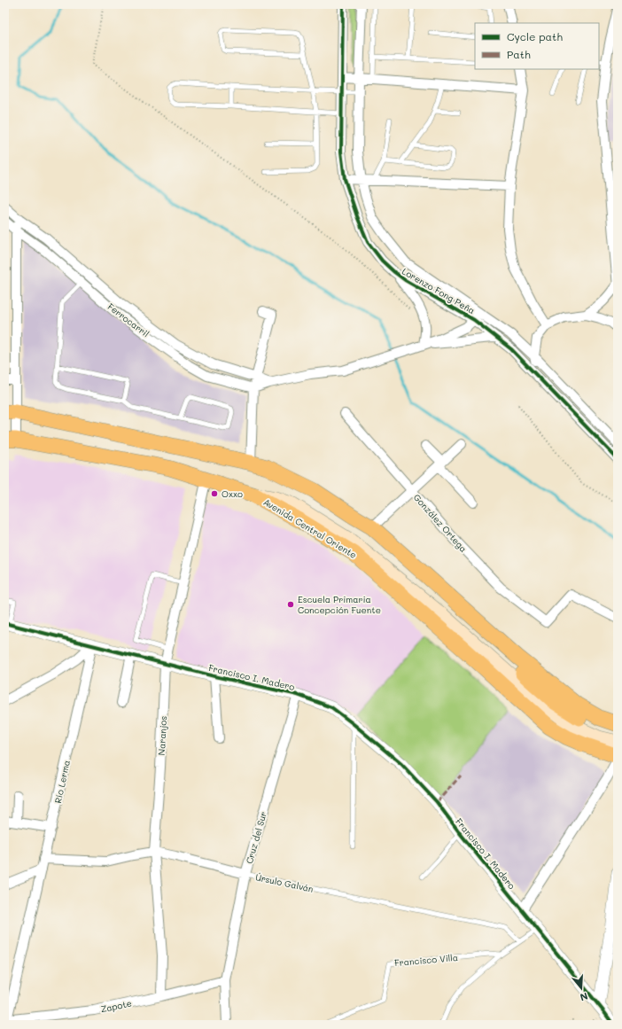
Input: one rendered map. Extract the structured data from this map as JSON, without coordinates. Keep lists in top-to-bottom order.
{
  "streets": {
    "main road": ["Avenida Central Oriente"],
    "street": [
      "Lorenzo Fong Peña",
      "Ferrocarril",
      "González Ortega",
      "Francisco I. Madero",
      "Naranjos",
      "Río Lerma",
      "Cruz del Sur",
      "Úrsulo Galván",
      "Zapote"
    ],
    "lane": ["Francisco Villa"]
  },
  "crossings": [
    ["Avenida Central Oriente", "Naranjos"],
    ["Francisco I. Madero", "Naranjos"],
    ["Francisco I. Madero", "Río Lerma"],
    ["Francisco I. Madero", "Cruz del Sur"],
    ["Naranjos", "Úrsulo Galván"],
    ["Naranjos", "Zapote"],
    ["Río Lerma", "Úrsulo Galván"],
    ["Río Lerma", "Zapote"],
    ["Cruz del Sur", "Úrsulo Galván"],
    ["Cruz del Sur", "Zapote"]
  ],
  "places": ["Oxxo", "Escuela Primaria Concepción Fuente"],
  "legend": ["Cycle path", "Path"],
  "north": "bottom"
}
